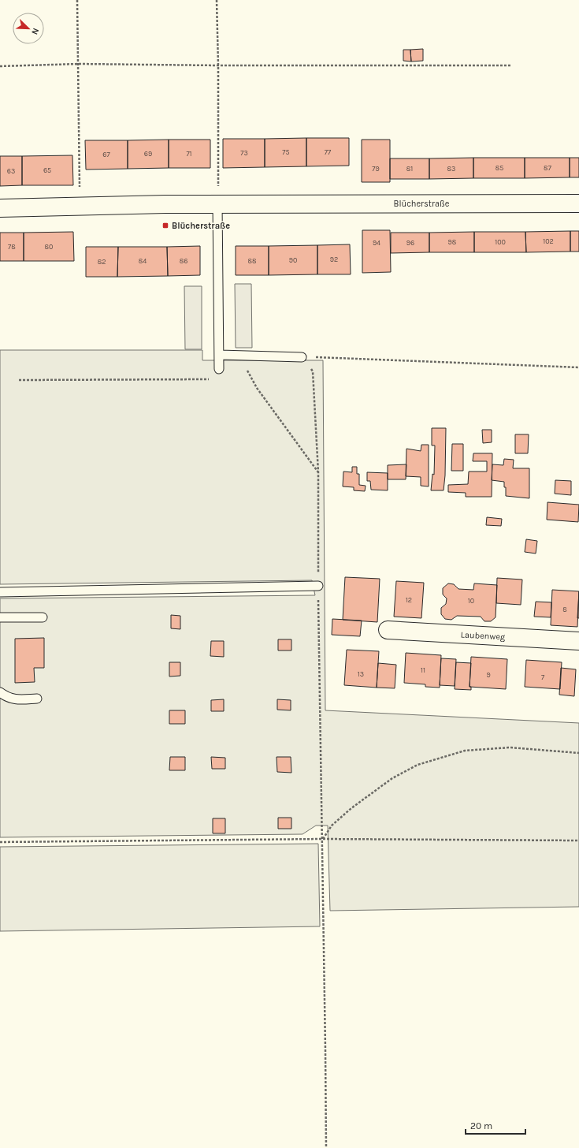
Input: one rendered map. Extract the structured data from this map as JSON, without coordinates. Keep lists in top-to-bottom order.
{
  "streets": {
    "street": ["Blücherstraße", "Laubenweg"]
  },
  "places": {
    "transit": ["Blücherstraße"]
  },
  "house_numbers": [
    "75",
    "77",
    "73",
    "69",
    "71",
    "67",
    "85",
    "87",
    "79",
    "81",
    "83",
    "65",
    "63",
    "102",
    "98",
    "100",
    "94",
    "96",
    "78",
    "80",
    "92",
    "90",
    "84",
    "86",
    "88",
    "82",
    "12",
    "10",
    "8",
    "11",
    "13",
    "9",
    "7"
  ],
  "scale_bar": "20 m",
  "north": "bottom right"
}
